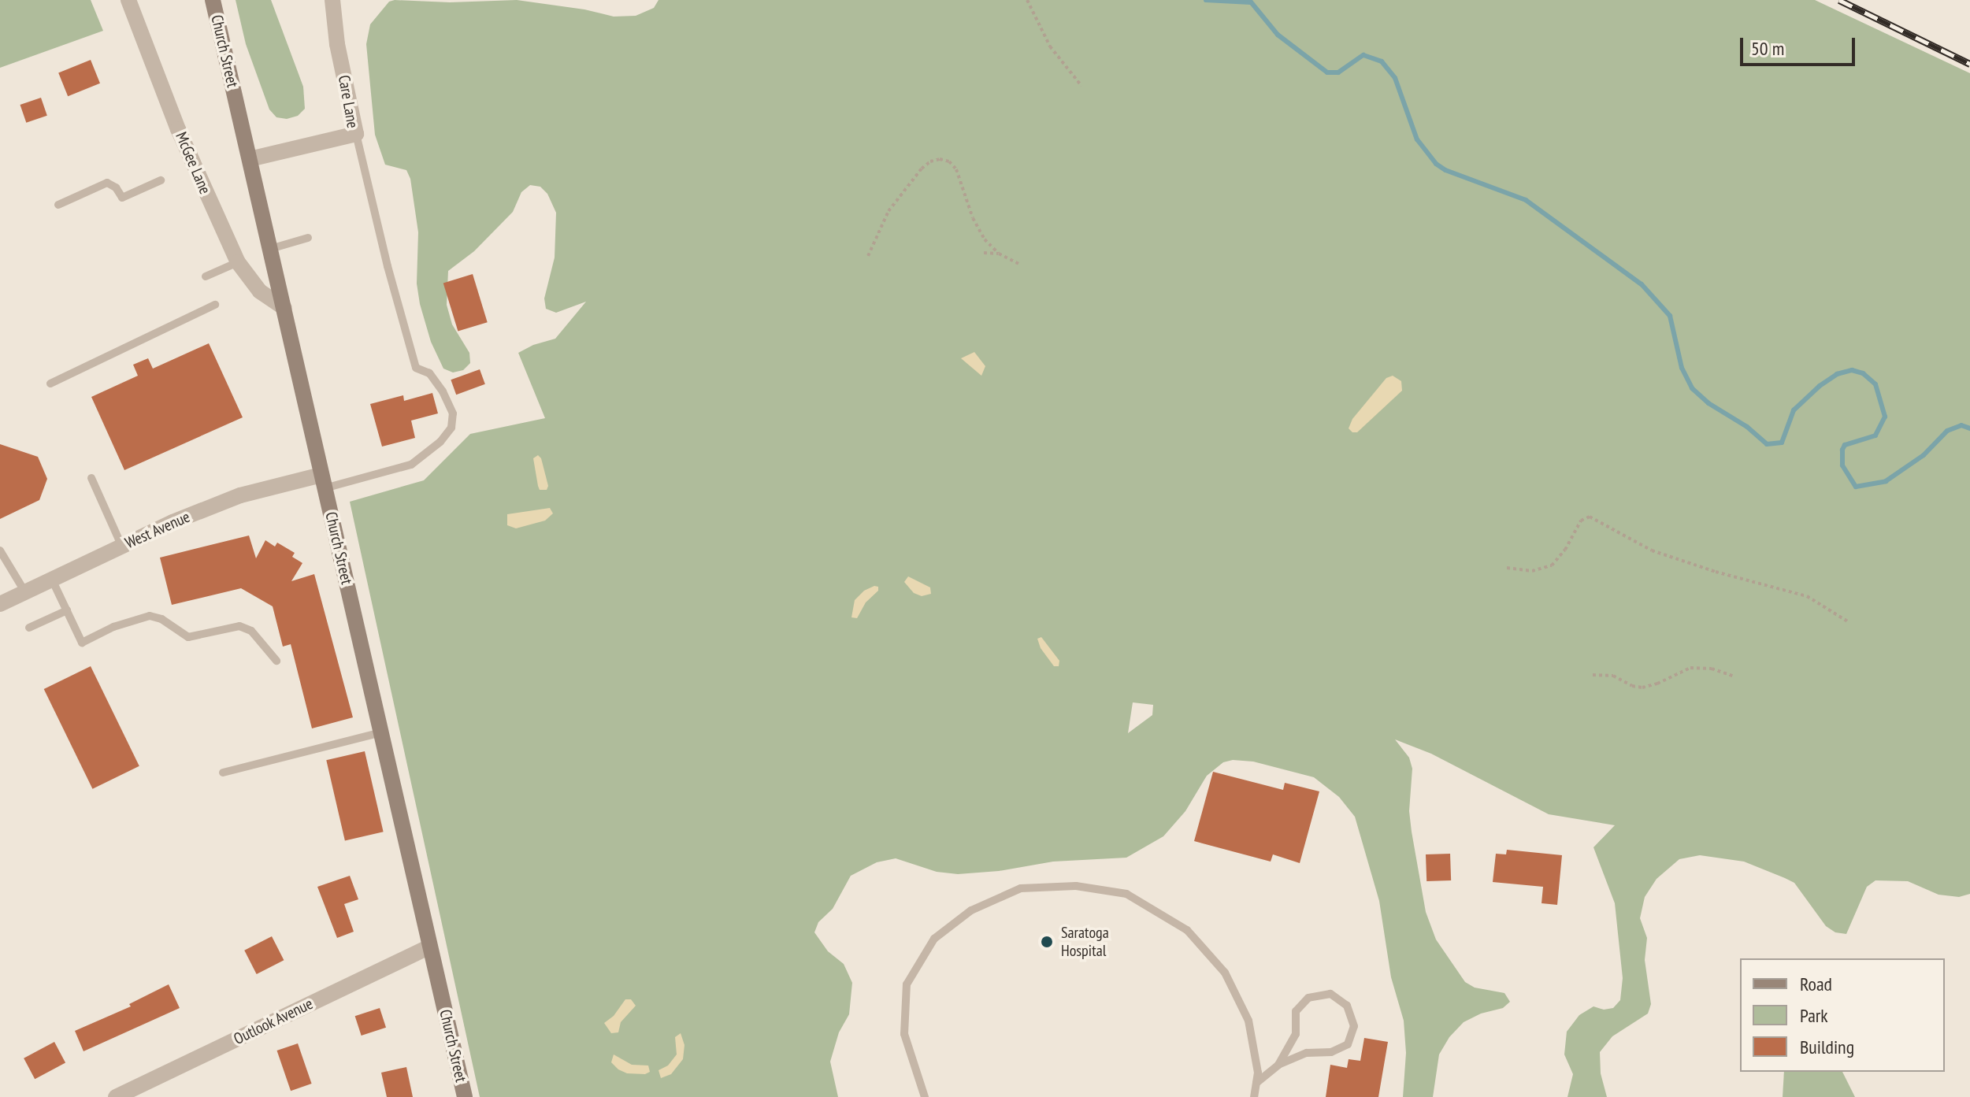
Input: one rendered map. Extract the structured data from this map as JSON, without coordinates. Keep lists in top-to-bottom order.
{
  "streets": {
    "main road": ["Church Street"],
    "street": [
      "Care Lane",
      "McGee Lane",
      "West Avenue",
      "Outlook Avenue"
    ]
  },
  "crossings": [
    ["Church Street", "Care Lane"],
    ["Church Street", "McGee Lane"],
    ["Church Street", "West Avenue"],
    ["Church Street", "Outlook Avenue"]
  ],
  "places": ["Saratoga Hospital"],
  "legend": ["Road", "Park", "Building"],
  "scale_bar": "50 m"
}
